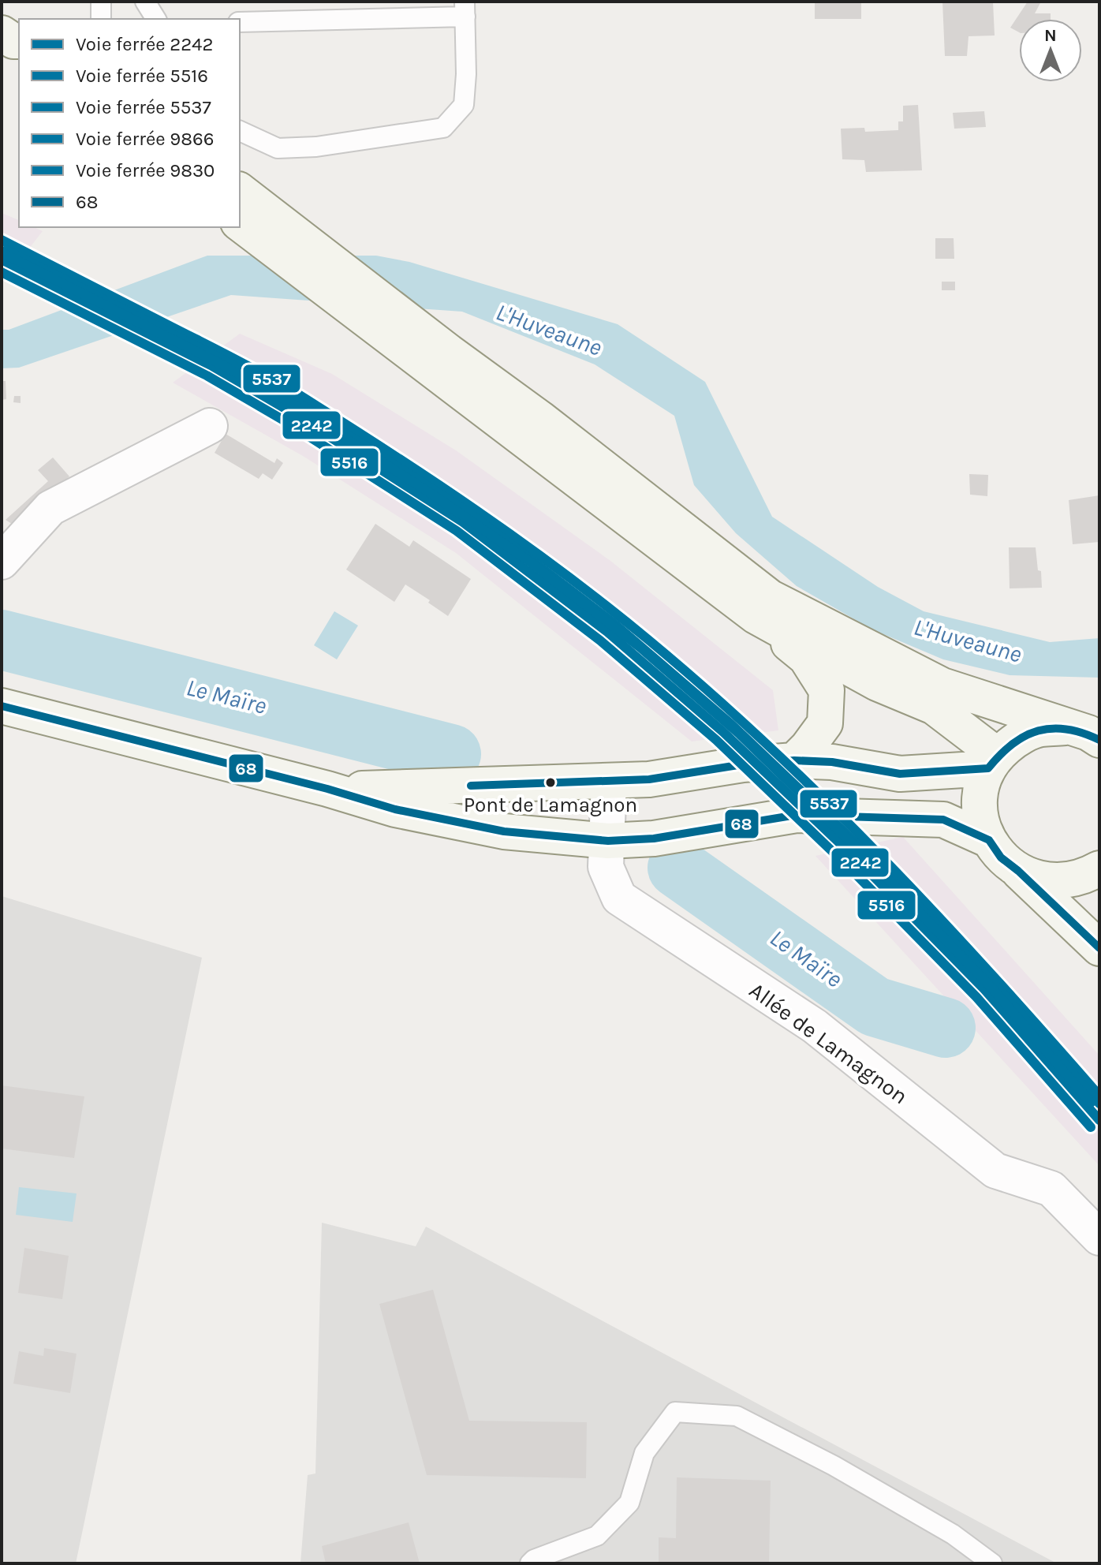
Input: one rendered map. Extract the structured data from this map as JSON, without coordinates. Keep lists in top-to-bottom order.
{
  "streets": {
    "street": ["Allée de Lamagnon"]
  },
  "water": ["L'Huveaune", "Le Maïre"],
  "places": ["Pont de Lamagnon"],
  "lines": [
    "rail line 5537",
    "rail line 9866",
    "rail line 9830",
    "rail line 2242",
    "rail line 5516",
    "transit line 68"
  ],
  "legend": [
    "Voie ferrée 2242",
    "Voie ferrée 5516",
    "Voie ferrée 5537",
    "Voie ferrée 9866",
    "Voie ferrée 9830",
    "68"
  ],
  "north": "top"
}
